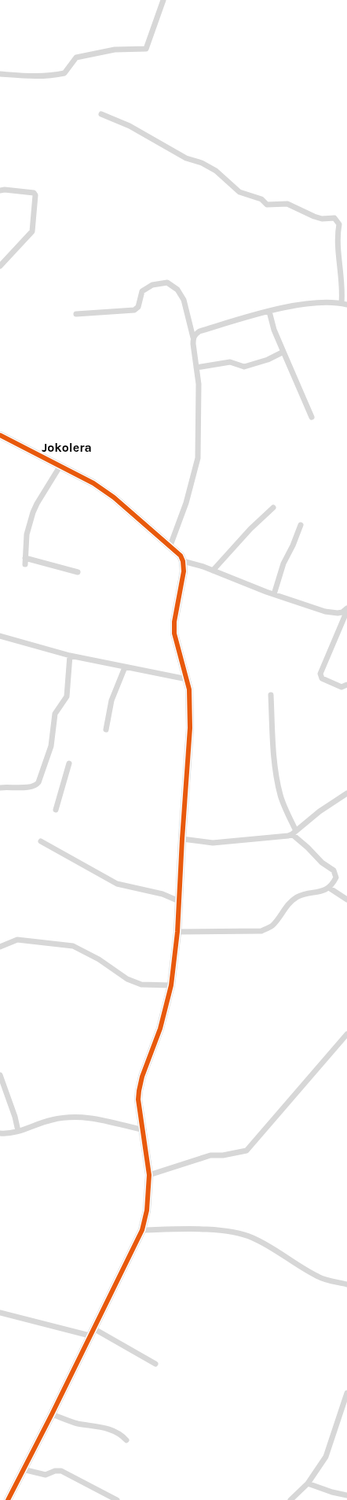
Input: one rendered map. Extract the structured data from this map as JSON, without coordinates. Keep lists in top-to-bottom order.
{
  "districts": ["Jokolera"]
}
